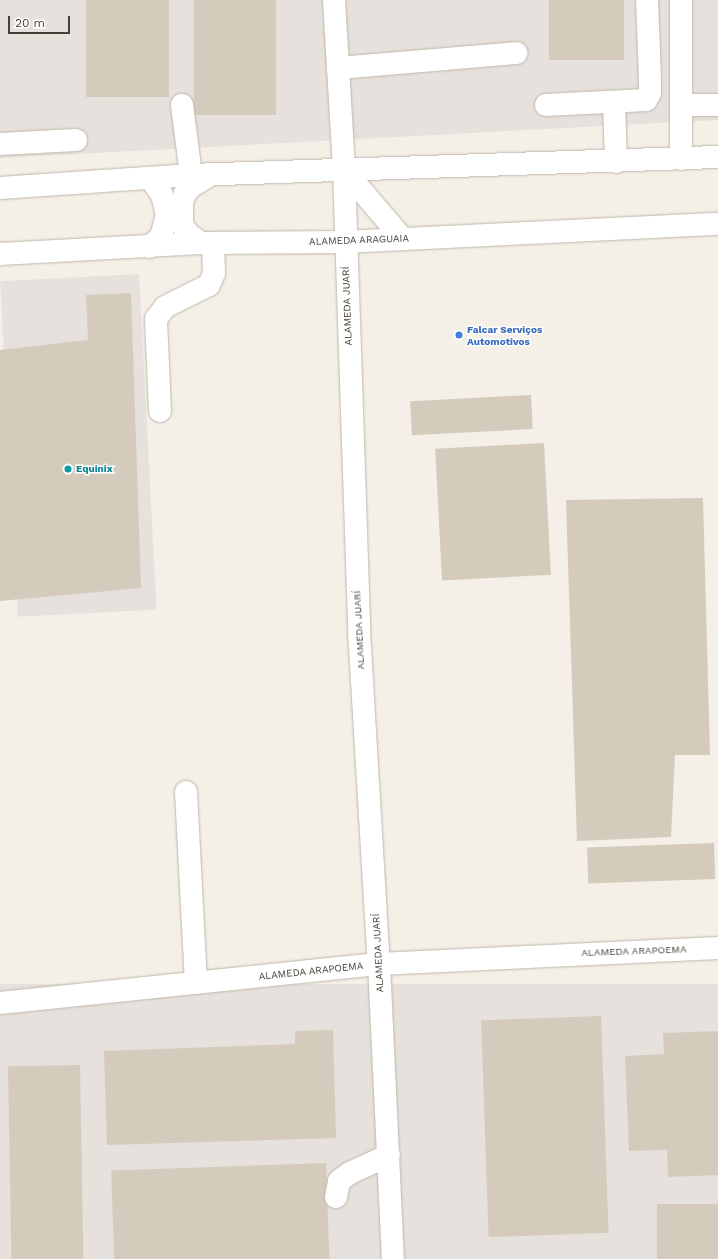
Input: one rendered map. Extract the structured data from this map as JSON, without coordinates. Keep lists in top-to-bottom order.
{
  "streets": {
    "street": ["ALAMEDA ARAGUAIA", "ALAMEDA JUARÍ", "ALAMEDA ARAPOEMA"]
  },
  "crossings": [
    ["ALAMEDA ARAGUAIA", "ALAMEDA JUARÍ"],
    ["ALAMEDA JUARÍ", "ALAMEDA ARAPOEMA"]
  ],
  "places": ["Falcar Serviços Automotivos", "Equinix"],
  "scale_bar": "20 m"
}
